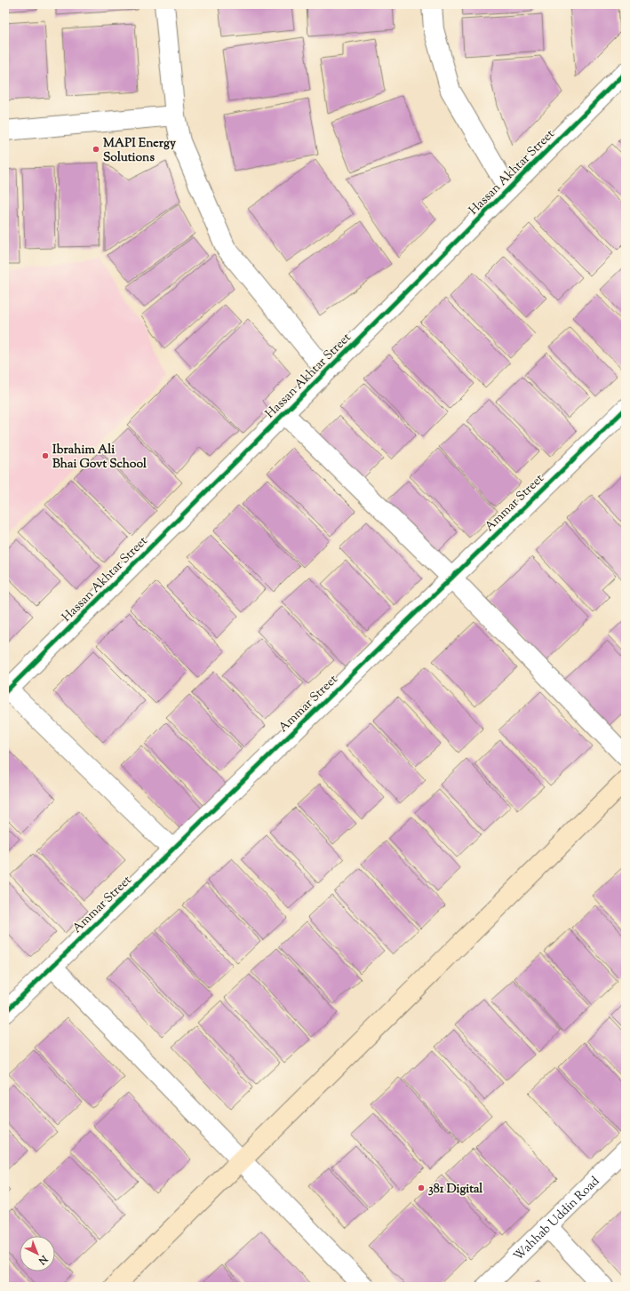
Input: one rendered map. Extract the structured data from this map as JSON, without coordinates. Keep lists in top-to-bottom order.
{
  "streets": {
    "street": ["Hassan Akhtar Street", "Ammar Street", "Wahhab Uddin Road"]
  },
  "places": ["MAPI Energy Solutions", "Ibrahim Ali Bhai Govt School", "381 Digital"],
  "north": "bottom right"
}
